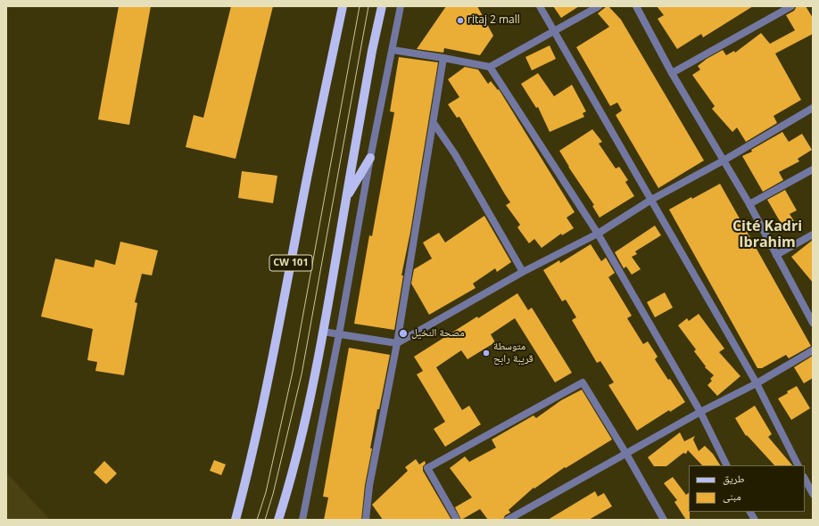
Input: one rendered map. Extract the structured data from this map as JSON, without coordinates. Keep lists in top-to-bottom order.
{
  "streets": {
    "main road": ["CW 101"]
  },
  "districts": ["Cité Kadri Ibrahim"],
  "places": ["ritaj 2 mall", "مصحة النخيل", "متوسطة قريبة رابح"],
  "legend": ["طريق", "مبنى"]
}
